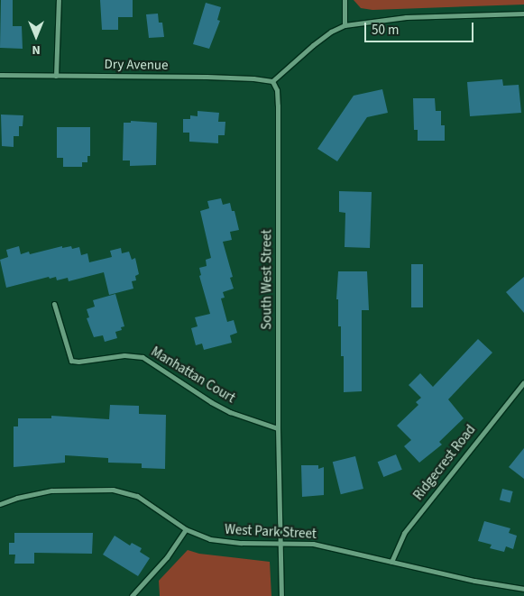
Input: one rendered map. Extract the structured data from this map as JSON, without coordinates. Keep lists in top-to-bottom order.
{
  "streets": {
    "street": [
      "Dry Avenue",
      "South West Street",
      "Manhattan Court",
      "Ridgecrest Road",
      "West Park Street"
    ]
  },
  "crossings": [
    ["Dry Avenue", "South West Street"],
    ["South West Street", "Manhattan Court"],
    ["South West Street", "West Park Street"],
    ["Ridgecrest Road", "West Park Street"]
  ],
  "scale_bar": "50 m",
  "north": "bottom"
}
